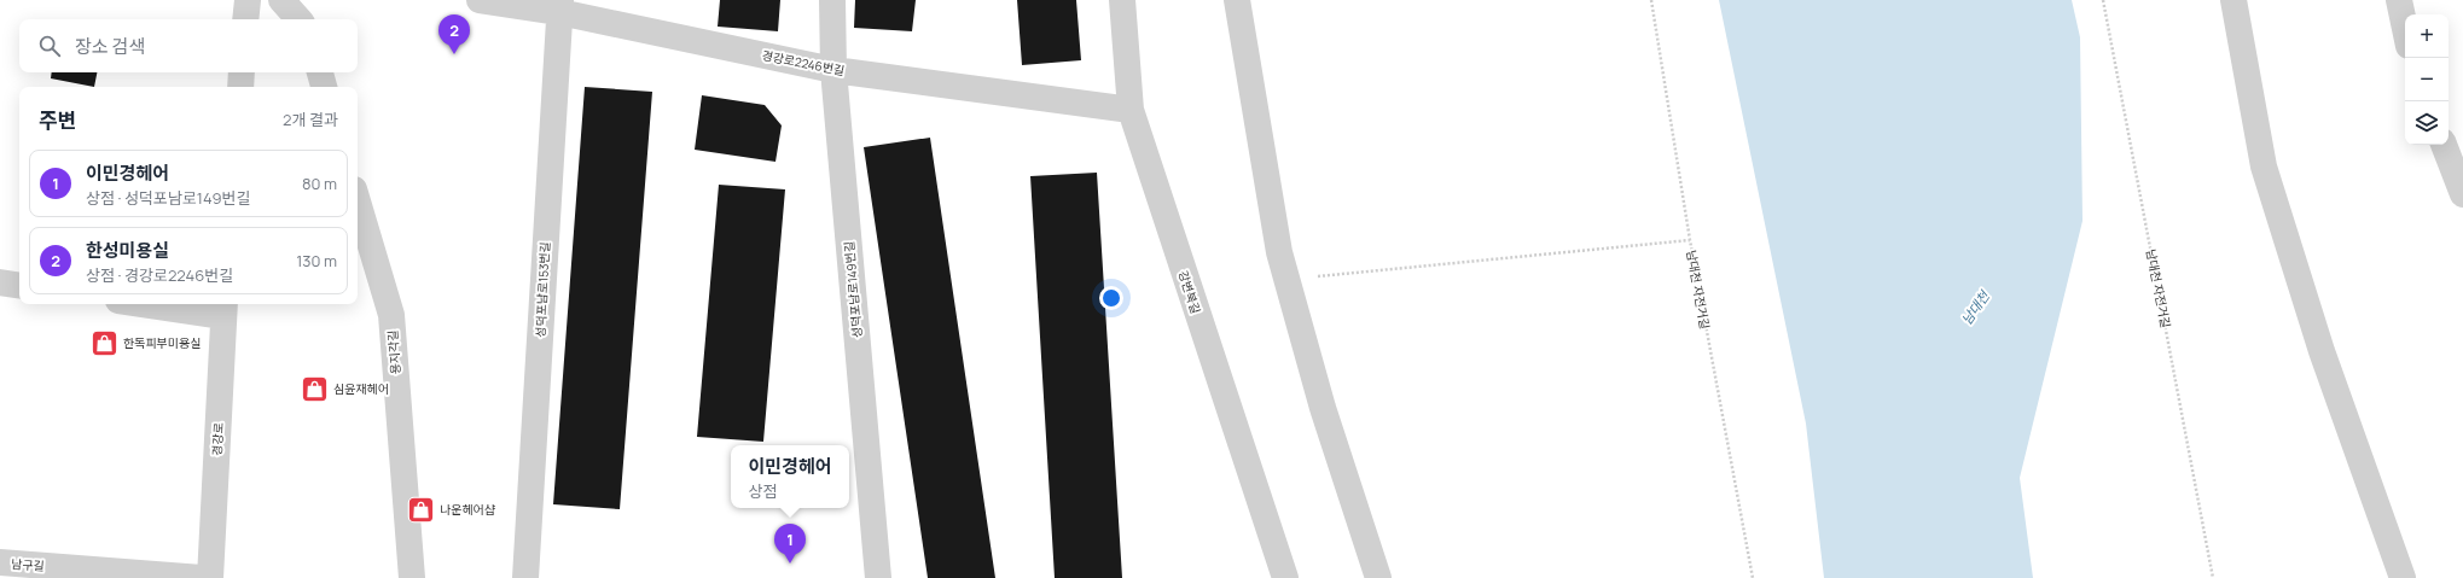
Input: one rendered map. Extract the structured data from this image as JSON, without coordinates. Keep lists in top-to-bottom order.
{
  "streets": {
    "street": [
      "경강로2246번길",
      "성덕포남로153번길",
      "성덕포남로149번길",
      "강변북길",
      "용지각길",
      "경강로",
      "남구길"
    ],
    "path": ["남대천 자전거길"]
  },
  "crossings": [
    ["경강로2246번길", "성덕포남로153번길"],
    ["경강로2246번길", "성덕포남로149번길"],
    ["경강로2246번길", "강변북길"]
  ],
  "water": ["남대천"],
  "places": {
    "shop": ["한독피부미용실", "심윤재헤어", "나운헤어샵"]
  },
  "page": {
    "map_buttons": ["+", "−"],
    "pins": ["2", "1"],
    "search": "장소 검색",
    "heading": ["주변", "2개 결과"],
    "list": [
      {
        "mark": "1",
        "name": "이민경헤어",
        "note": "상점 · 성덕포남로149번길",
        "value": "80 m"
      },
      {
        "mark": "2",
        "name": "한성미용실",
        "note": "상점 · 경강로2246번길",
        "value": "130 m"
      }
    ],
    "popup": ["이민경헤어", "상점"]
  }
}
